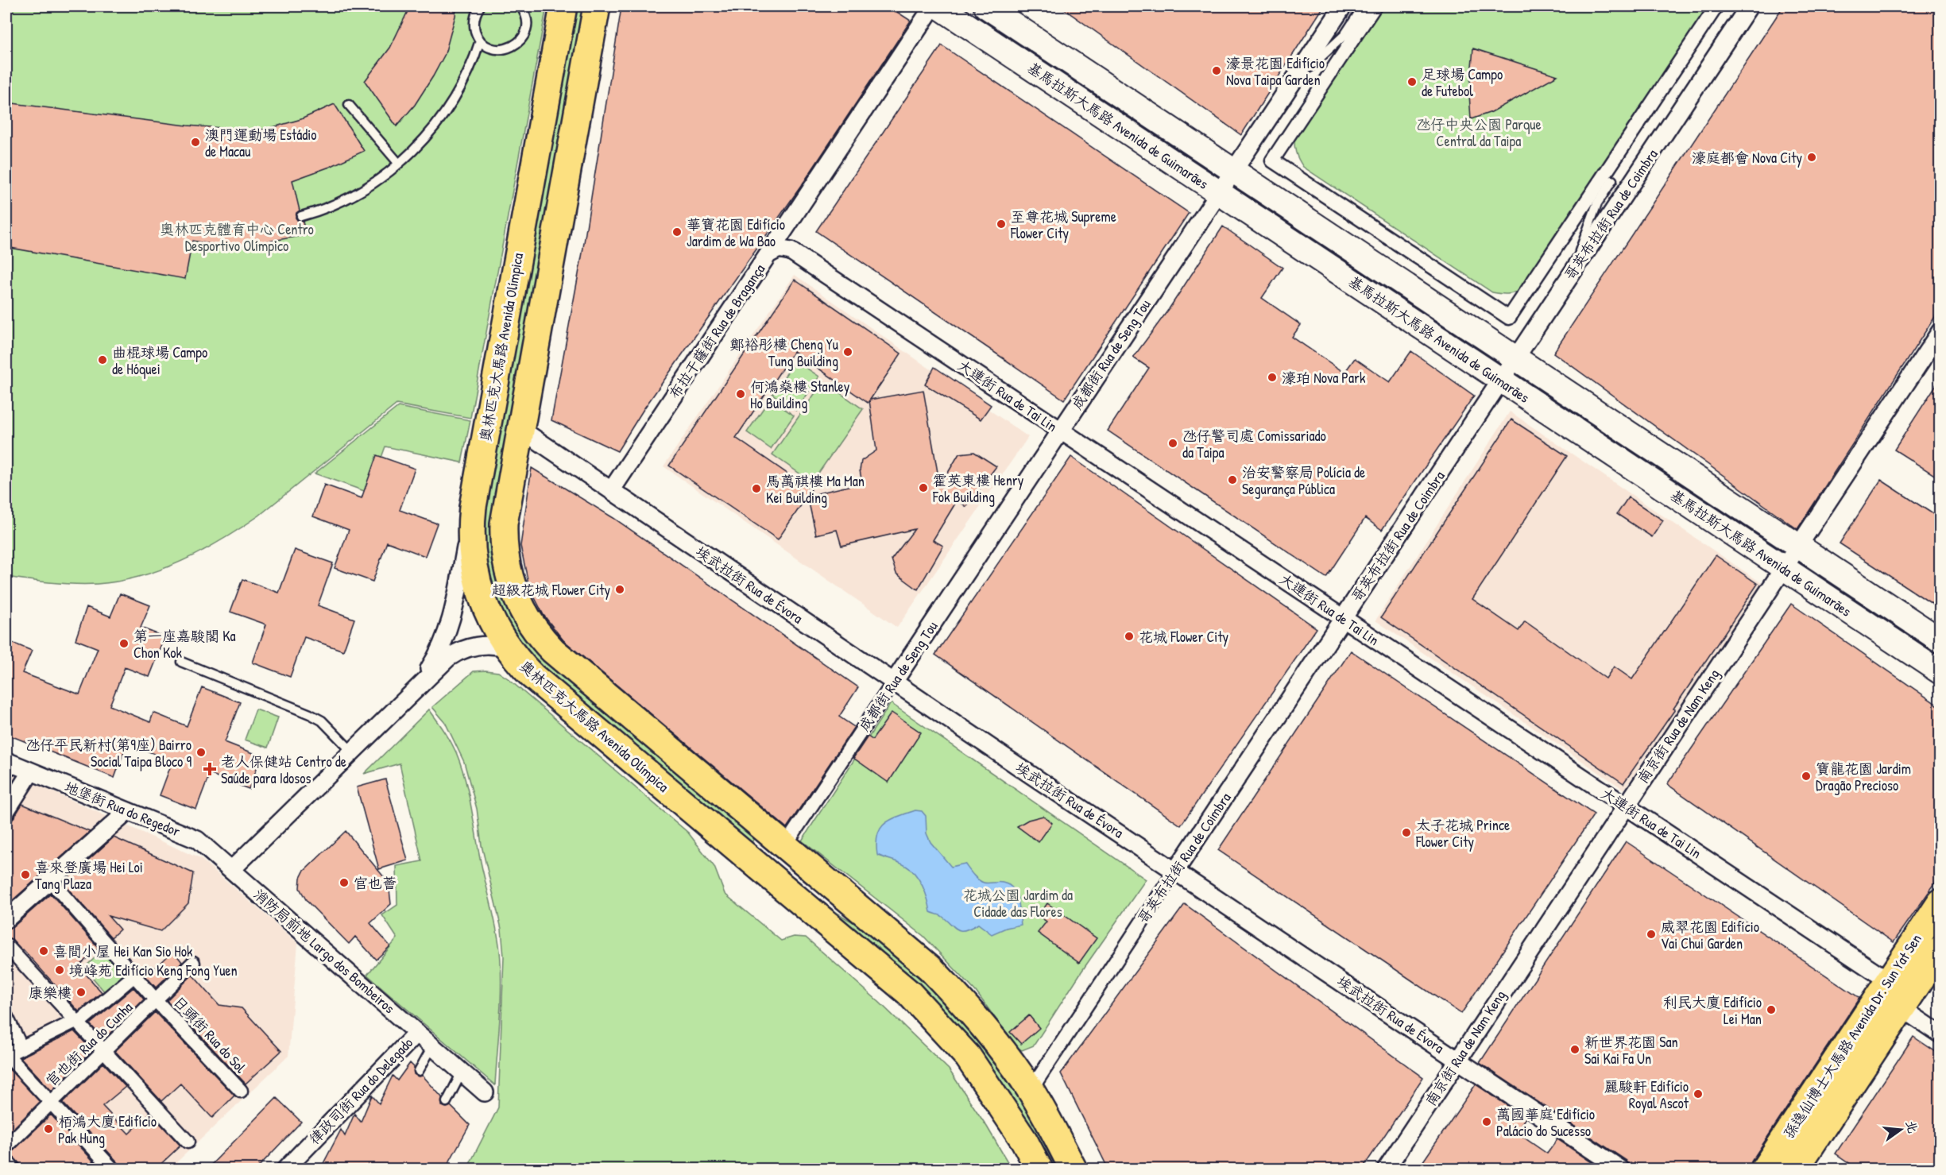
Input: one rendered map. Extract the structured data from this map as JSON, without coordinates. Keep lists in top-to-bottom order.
{
  "streets": {
    "main road": ["基馬拉斯大馬路 Avenida de Guimarães", "奧林匹克大馬路 Avenida Olímpica", "孫逸仙博士大馬路 Avenida Dr. Sun Yat Sen"],
    "street": [
      "哥英布拉街 Rua de Coimbra",
      "布拉干薩街 Rua de Bragança",
      "成都街 Rua de Seng Tou",
      "大連街 Rua de Tai Lin",
      "埃武拉街 Rua de Évora",
      "南京街 Rua de Nam Keng",
      "地堡街 Rua do Regedor",
      "消防局前地 Largo dos Bombeiros",
      "日頭街 Rua do Sol",
      "官也街 Rua do Cunha",
      "律政司街 Rua do Delegado"
    ]
  },
  "crossings": [
    ["基馬拉斯大馬路 Avenida de Guimarães", "哥英布拉街 Rua de Coimbra"],
    ["基馬拉斯大馬路 Avenida de Guimarães", "成都街 Rua de Seng Tou"],
    ["基馬拉斯大馬路 Avenida de Guimarães", "南京街 Rua de Nam Keng"],
    ["哥英布拉街 Rua de Coimbra", "奧林匹克大馬路 Avenida Olímpica"],
    ["哥英布拉街 Rua de Coimbra", "大連街 Rua de Tai Lin"],
    ["哥英布拉街 Rua de Coimbra", "埃武拉街 Rua de Évora"],
    ["布拉干薩街 Rua de Bragança", "埃武拉街 Rua de Évora"],
    ["奧林匹克大馬路 Avenida Olímpica", "成都街 Rua de Seng Tou"],
    ["奧林匹克大馬路 Avenida Olímpica", "埃武拉街 Rua de Évora"],
    ["成都街 Rua de Seng Tou", "大連街 Rua de Tai Lin"],
    ["成都街 Rua de Seng Tou", "埃武拉街 Rua de Évora"],
    ["大連街 Rua de Tai Lin", "南京街 Rua de Nam Keng"],
    ["大連街 Rua de Tai Lin", "孫逸仙博士大馬路 Avenida Dr. Sun Yat Sen"],
    ["埃武拉街 Rua de Évora", "南京街 Rua de Nam Keng"],
    ["地堡街 Rua do Regedor", "消防局前地 Largo dos Bombeiros"],
    ["消防局前地 Largo dos Bombeiros", "律政司街 Rua do Delegado"],
    ["日頭街 Rua do Sol", "官也街 Rua do Cunha"]
  ],
  "parks": ["氹仔中央公園 Parque Central da Taipa", "奧林匹克體育中心 Centro Desportivo Olímpico", "花城公園 Jardim da Cidade das Flores"],
  "places": {
    "other": [
      "濠景花園 Edifício Nova Taipa Garden",
      "足球場 Campo de Futebol",
      "澳門運動場 Estádio de Macau",
      "濠庭都會 Nova City",
      "至尊花城 Supreme Flower City",
      "華寶花園 Edifício Jardim de Wa Bao",
      "鄭裕彤樓 Cheng Yu Tung Building",
      "曲棍球場 Campo de Hóquei",
      "濠珀 Nova Park",
      "何鴻燊樓 Stanley Ho Building",
      "氹仔警司處 Comissariado da Taipa",
      "治安警察局 Polícia de Segurança Pública",
      "霍英東樓 Henry Fok Building",
      "馬萬祺樓 Ma Man Kei Building",
      "超級花城 Flower City",
      "花城 Flower City",
      "第一座嘉駿閣 Ka Chon Kok",
      "氹仔平民新村(第9座) Bairro Social Taipa Bloco 9",
      "寶龍花園 Jardim Dragão Precioso",
      "太子花城 Prince Flower City",
      "喜來登廣場 Hei Loi Tang Plaza",
      "官也薈",
      "威翠花園 Edifício Vai Chui Garden",
      "喜間小屋 Hei Kan Sio Hok",
      "境峰苑 Edifício Keng Fong Yuen",
      "康樂樓",
      "利民大廈 Edifício Lei Man",
      "新世界花園 San Sai Kai Fa Un",
      "麗駿軒 Edifício Royal Ascot",
      "萬國華庭 Edifício Palácio do Sucesso",
      "栢鴻大廈 Edifício Pak Hung"
    ],
    "health": ["老人保健站 Centro de Saúde para Idosos"]
  },
  "north": "right"
}
